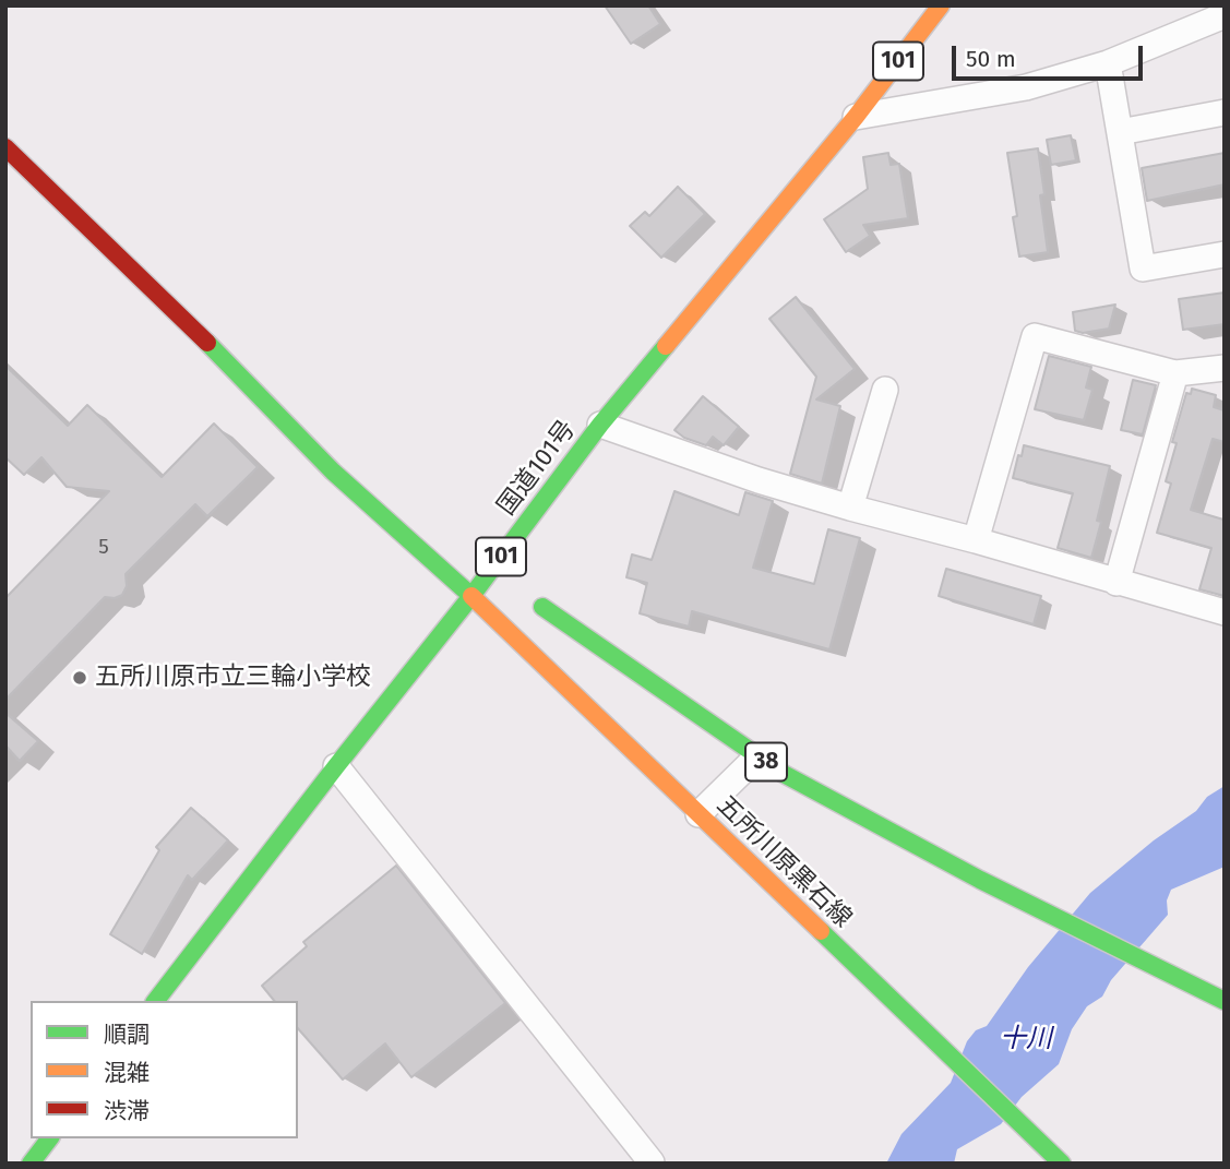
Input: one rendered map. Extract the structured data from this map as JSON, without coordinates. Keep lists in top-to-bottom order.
{
  "streets": {
    "main road": [
      "101",
      "国道101号",
      "38",
      "五所川原黒石線"
    ]
  },
  "crossings": [
    ["国道101号", "五所川原黒石線"]
  ],
  "water": ["十川"],
  "places": ["五所川原市立三輪小学校"],
  "house_numbers": ["5"],
  "legend": ["順調", "混雑", "渋滞"],
  "scale_bar": "50 m"
}
